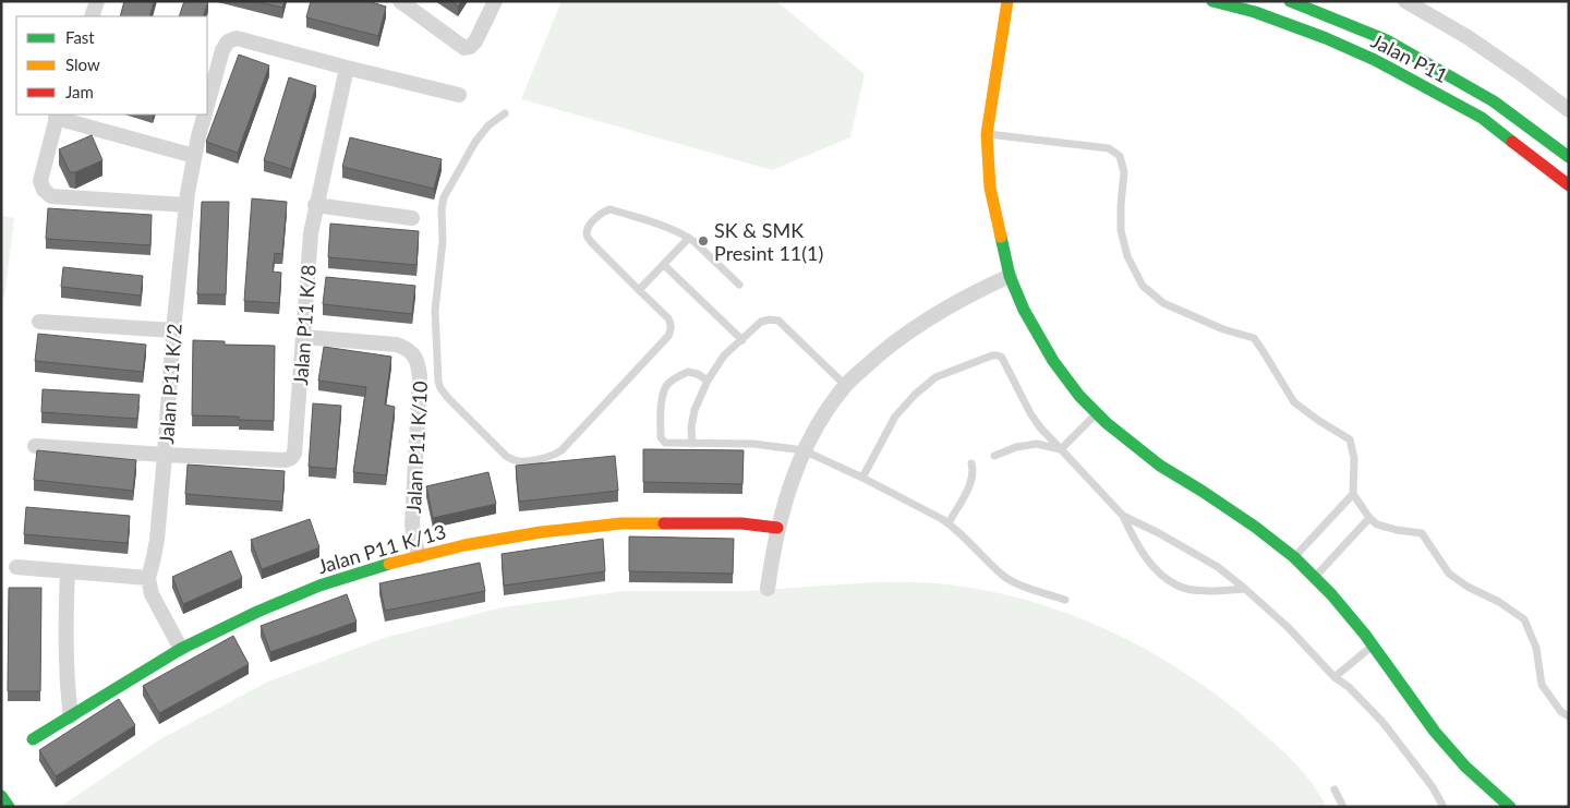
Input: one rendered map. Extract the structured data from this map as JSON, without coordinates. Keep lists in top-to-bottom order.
{
  "streets": {
    "street": [
      "Jalan P11",
      "Jalan P11 K/8",
      "Jalan P11 K/2",
      "Jalan P11 K/10",
      "Jalan P11 K/13"
    ]
  },
  "crossings": [
    ["Jalan P11 K/8", "Jalan P11 K/2"],
    ["Jalan P11 K/8", "Jalan P11 K/10"],
    ["Jalan P11 K/10", "Jalan P11 K/13"]
  ],
  "places": ["SK & SMK Presint 11(1)"],
  "legend": ["Fast", "Slow", "Jam"]
}
